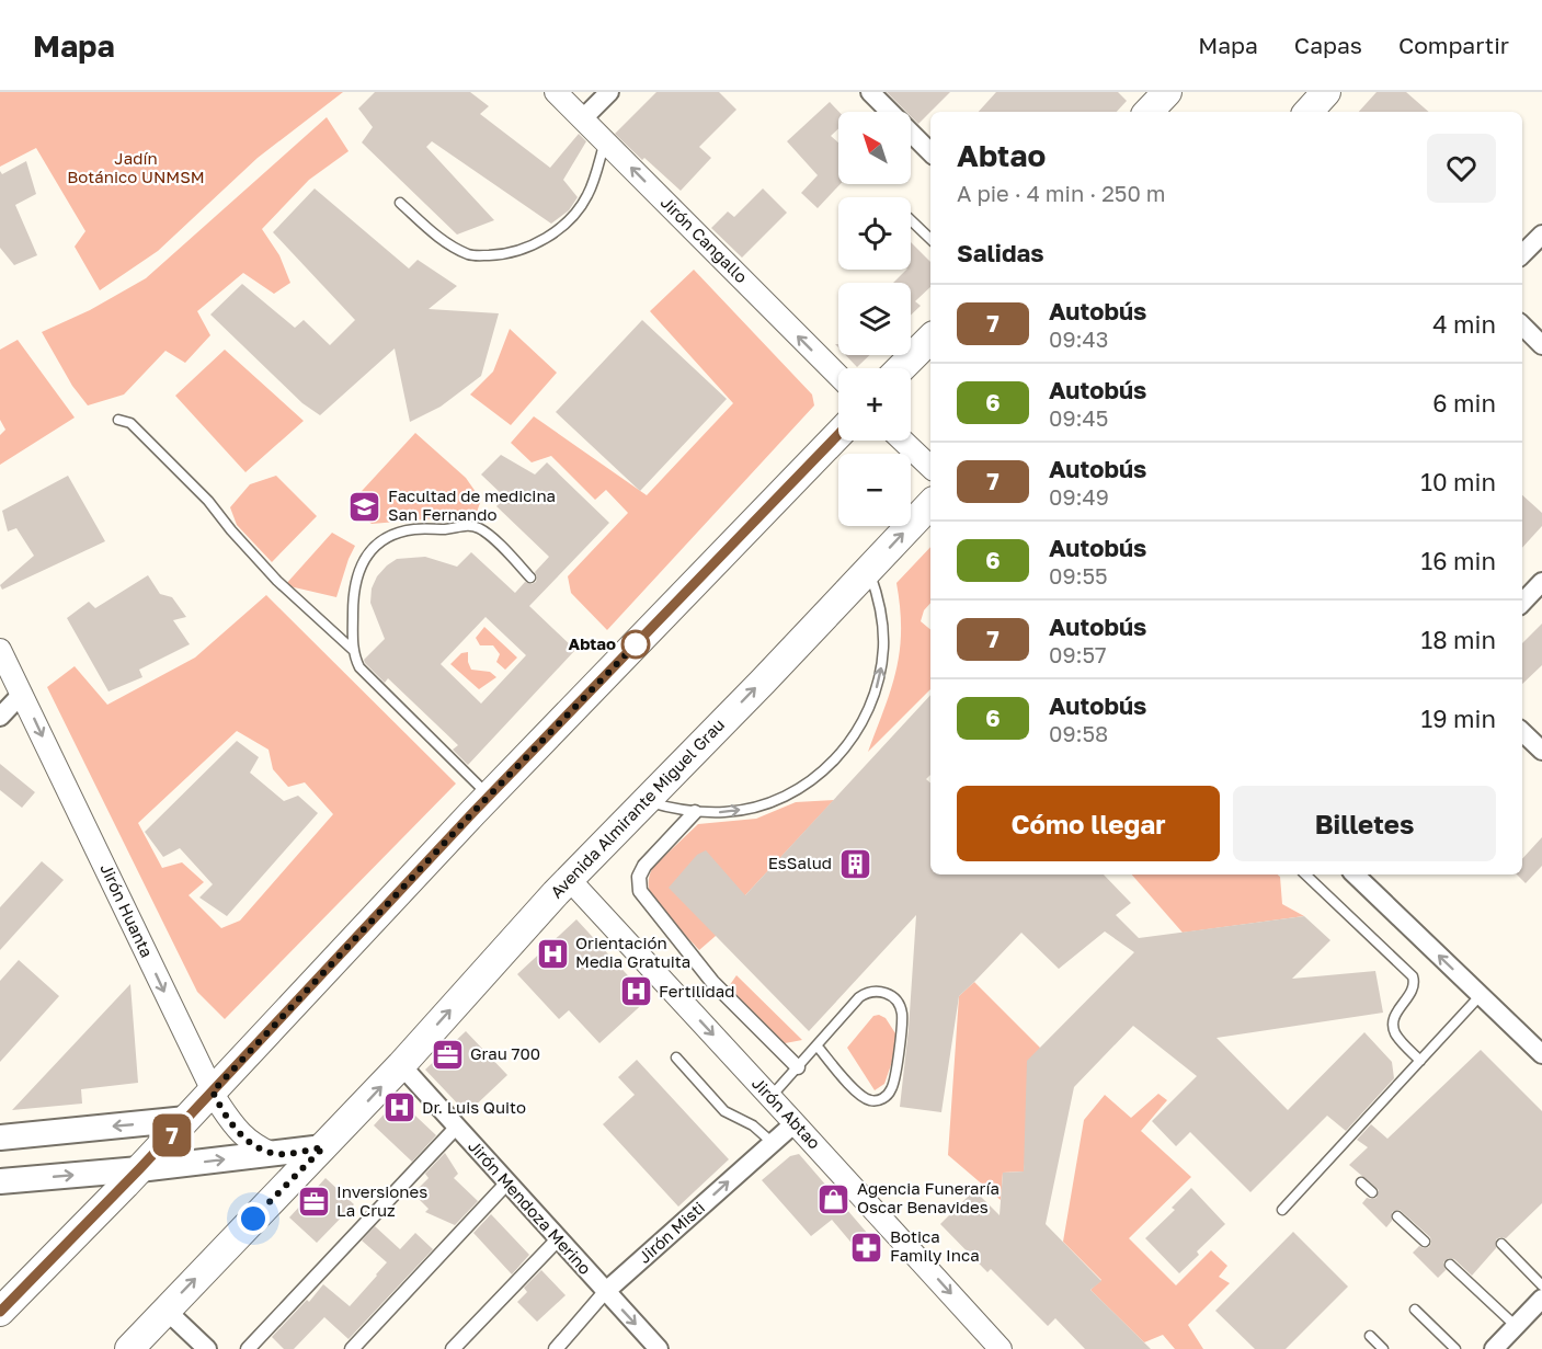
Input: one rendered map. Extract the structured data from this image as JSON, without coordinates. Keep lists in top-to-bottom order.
{
  "streets": {
    "main road": ["Avenida Almirante Miguel Grau"],
    "street": [
      "Jirón Cangallo",
      "Jirón Huanta",
      "Jirón Abtao",
      "Jirón Mendoza Merino",
      "Jirón Misti"
    ]
  },
  "crossings": [
    ["Avenida Almirante Miguel Grau", "Jirón Abtao"],
    ["Avenida Almirante Miguel Grau", "Jirón Mendoza Merino"],
    ["Jirón Abtao", "Jirón Misti"],
    ["Jirón Mendoza Merino", "Jirón Misti"]
  ],
  "one_way": [
    "Jirón Cangallo",
    "Jirón Huanta",
    "Jirón Abtao",
    "Jirón Misti"
  ],
  "parks": ["Jadín Botánico UNMSM"],
  "places": {
    "school or university": ["Facultad de medicina San Fernando"],
    "other": ["Abtao"],
    "building": ["EsSalud"],
    "hospital": ["Orientación Media Gratuita", "Fertilidad", "Dr. Luis Quito"],
    "office": ["Grau 700", "Inversiones La Cruz"],
    "shop": ["Agencia Funeraría Oscar Benavides"],
    "pharmacy": ["Botica Family Inca"]
  },
  "lines": ["bus line 7"],
  "north": "top left",
  "page": {
    "header": "Mapa",
    "nav": ["Mapa", "Capas", "Compartir"],
    "on_map": "7",
    "map_buttons": ["+", "−"],
    "heading": [
      ["Abtao", "A pie · 4 min · 250 m"],
      "Salidas"
    ],
    "list": [
      {
        "mark": "7",
        "name": "Autobús",
        "note": "09:43",
        "value": "4 min"
      },
      {
        "mark": "6",
        "name": "Autobús",
        "note": "09:45",
        "value": "6 min"
      },
      {
        "mark": "7",
        "name": "Autobús",
        "note": "09:49",
        "value": "10 min"
      },
      {
        "mark": "6",
        "name": "Autobús",
        "note": "09:55",
        "value": "16 min"
      },
      {
        "mark": "7",
        "name": "Autobús",
        "note": "09:57",
        "value": "18 min"
      },
      {
        "mark": "6",
        "name": "Autobús",
        "note": "09:58",
        "value": "19 min"
      }
    ],
    "buttons": ["Cómo llegar", "Billetes"]
  }
}
